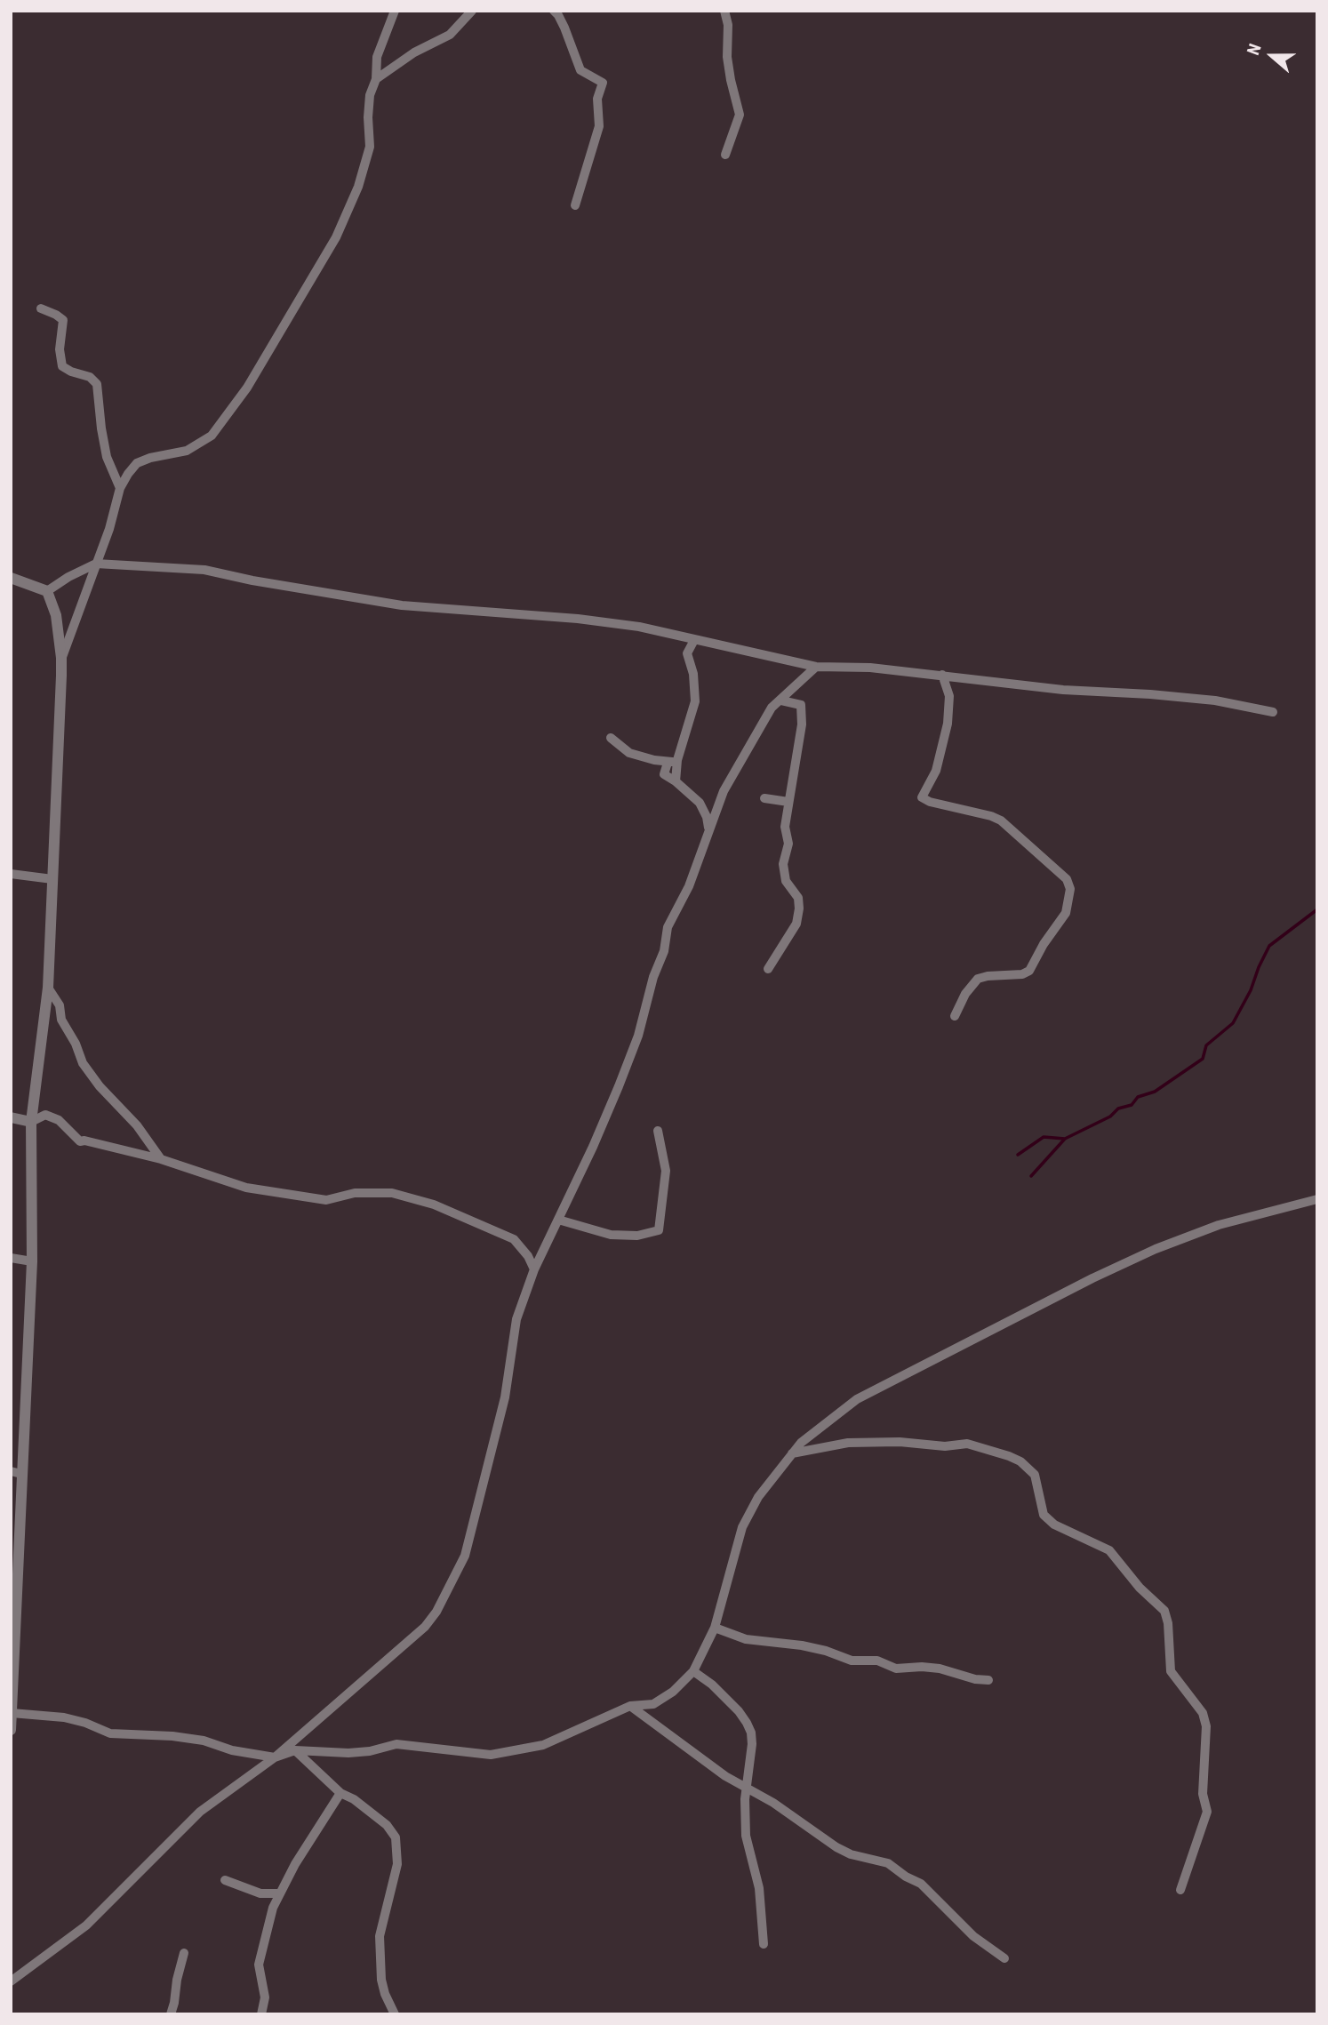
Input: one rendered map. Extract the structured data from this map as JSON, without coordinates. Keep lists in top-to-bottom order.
{
  "north": "left"
}
